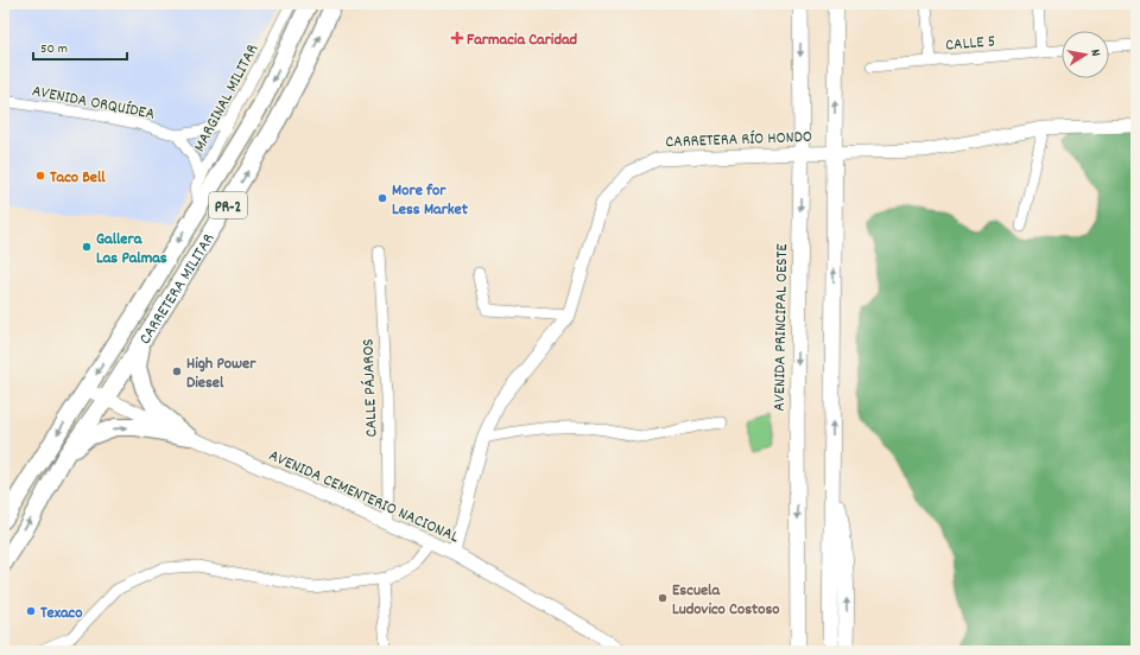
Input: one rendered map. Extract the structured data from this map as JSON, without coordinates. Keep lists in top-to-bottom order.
{
  "streets": {
    "main road": ["PR-2", "CARRETERA MILITAR", "AVENIDA PRINCIPAL OESTE"],
    "street": [
      "CALLE 5",
      "MARGINAL MILITAR",
      "AVENIDA ORQUÍDEA",
      "CARRETERA RÍO HONDO",
      "CALLE PÁJAROS",
      "AVENIDA CEMENTERIO NACIONAL"
    ]
  },
  "crossings": [
    ["MARGINAL MILITAR", "CARRETERA MILITAR"],
    ["CARRETERA RÍO HONDO", "AVENIDA PRINCIPAL OESTE"],
    ["CARRETERA RÍO HONDO", "AVENIDA CEMENTERIO NACIONAL"],
    ["CARRETERA MILITAR", "AVENIDA CEMENTERIO NACIONAL"],
    ["CALLE PÁJAROS", "AVENIDA CEMENTERIO NACIONAL"]
  ],
  "places": {
    "health": ["Farmacia Caridad"],
    "other": [
      "Taco Bell",
      "More for Less Market",
      "Gallera Las Palmas",
      "High Power Diesel",
      "Escuela Ludovico Costoso",
      "Texaco"
    ]
  },
  "scale_bar": "50 m",
  "north": "right"
}
